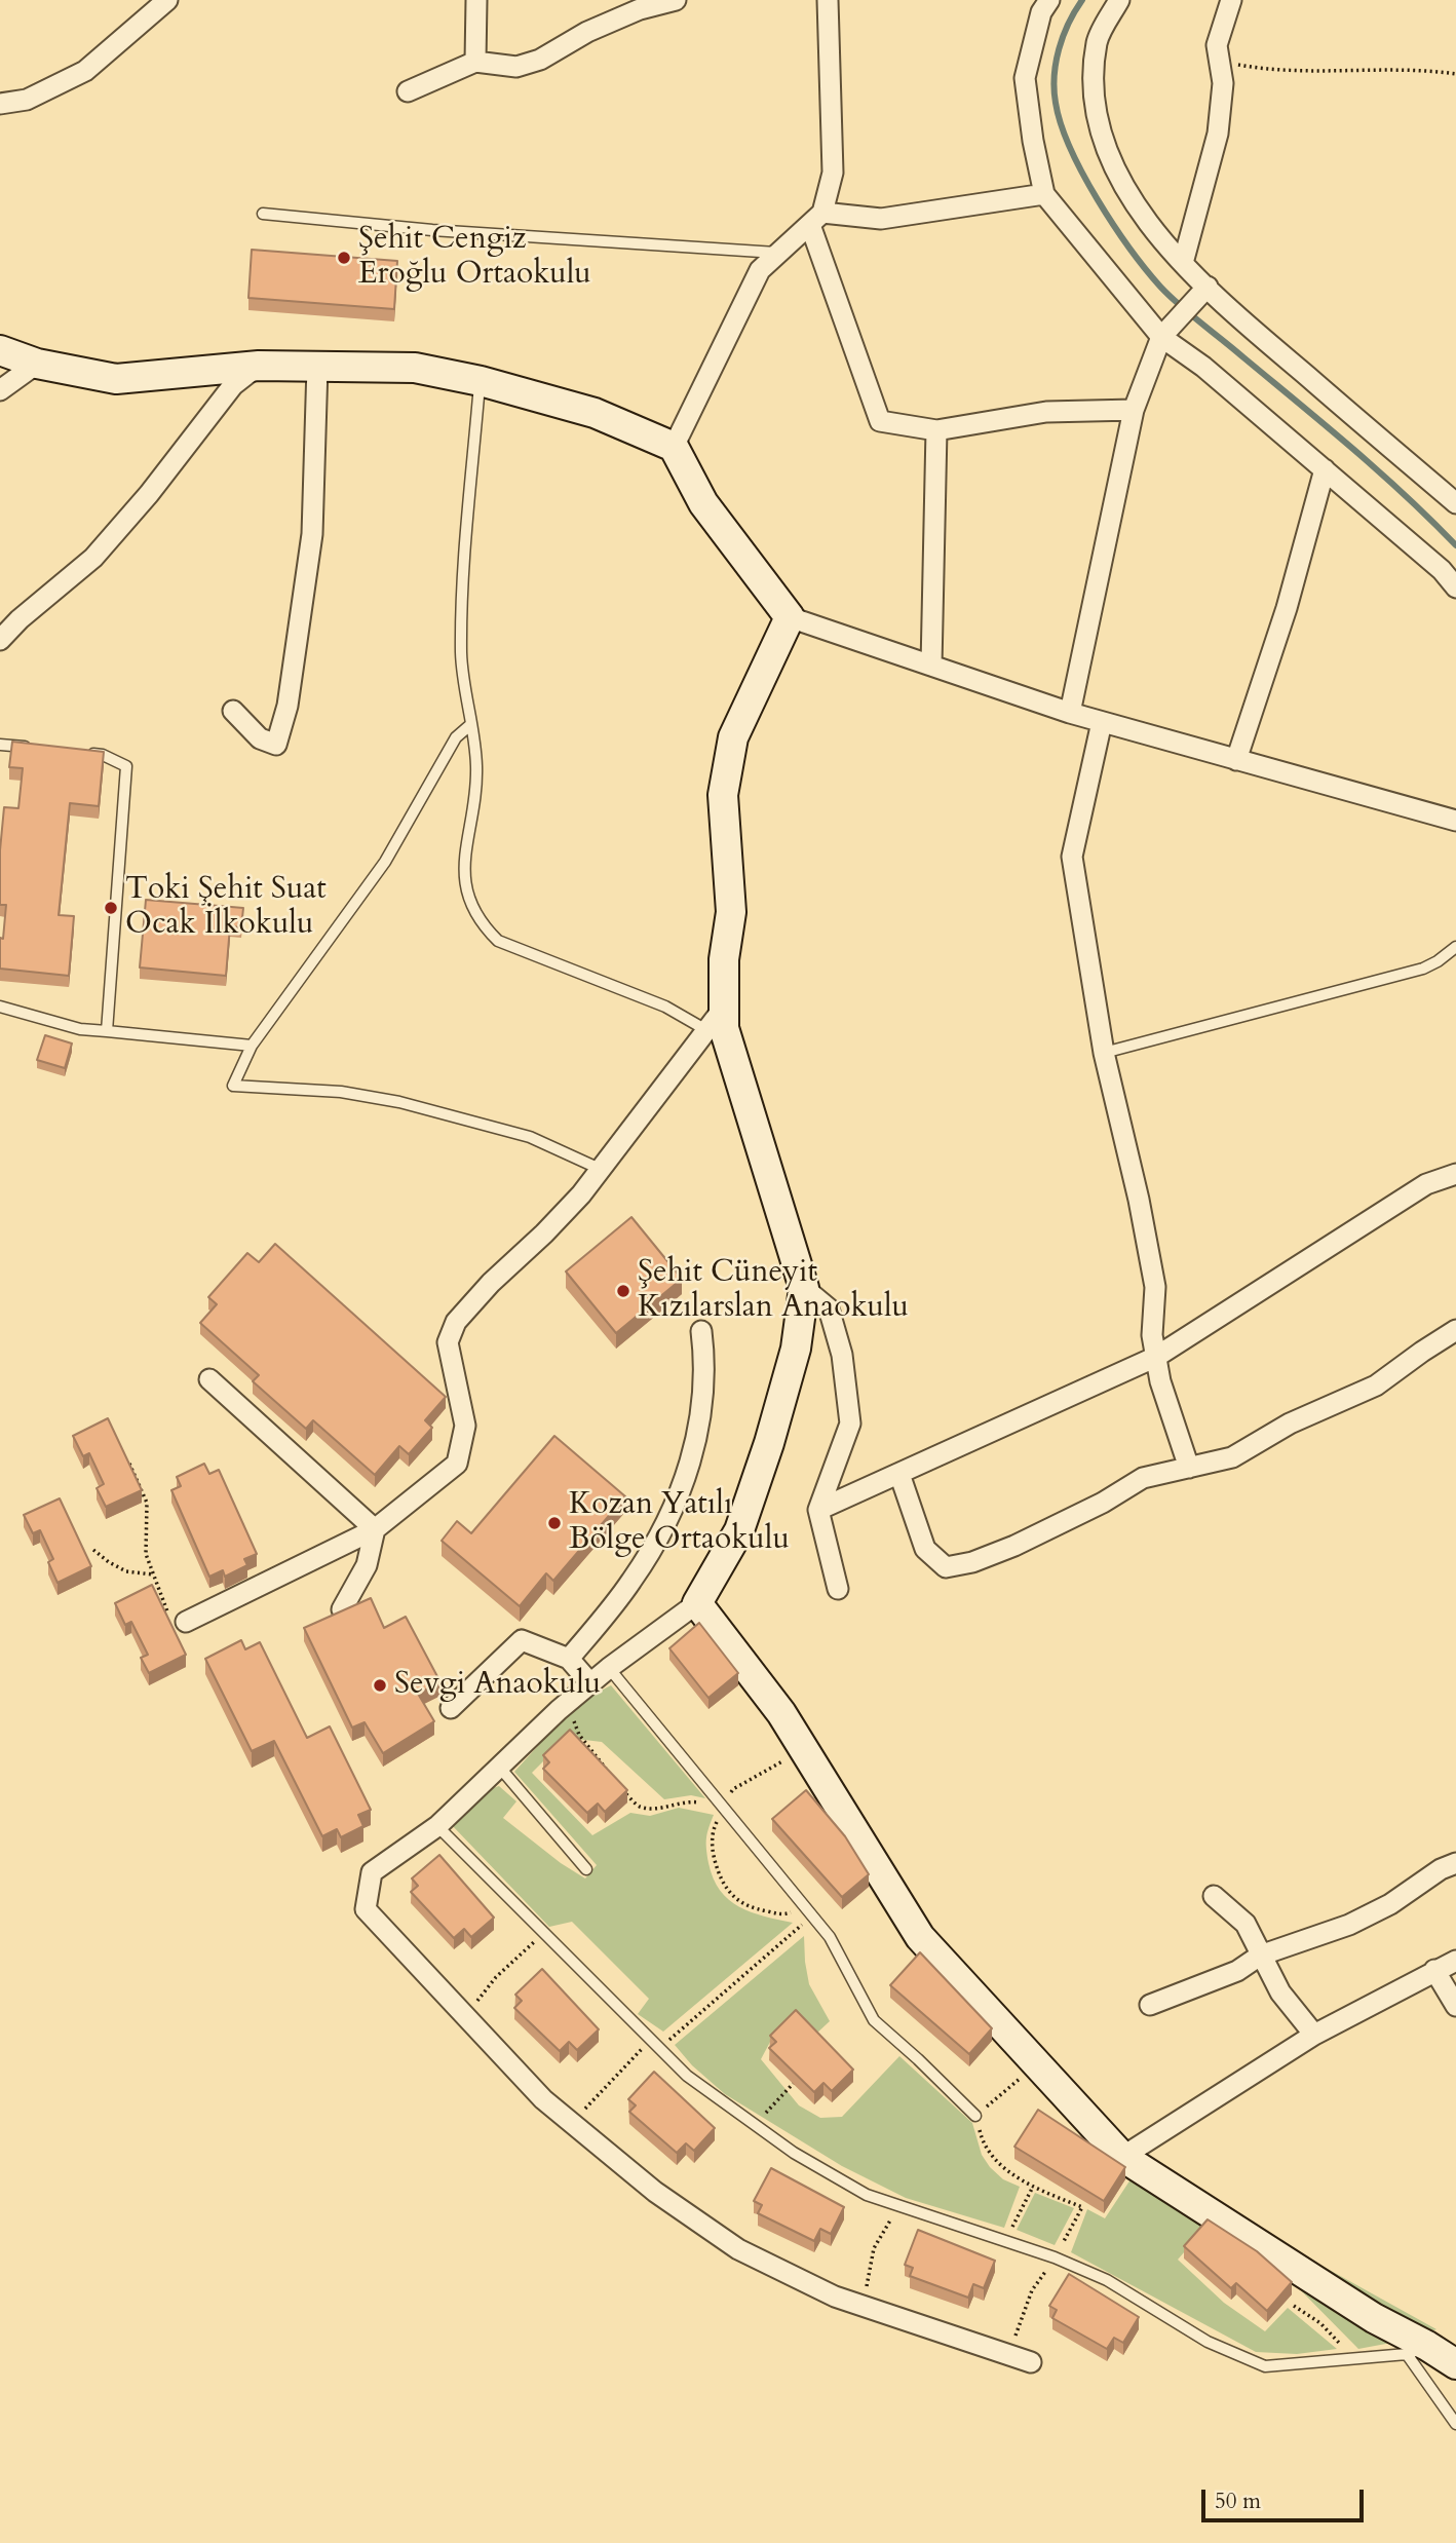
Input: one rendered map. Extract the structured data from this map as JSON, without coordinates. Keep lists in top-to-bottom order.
{
  "places": [
    "Şehit Cengiz Eroğlu Ortaokulu",
    "Toki Şehit Suat Ocak İlkokulu",
    "Şehit Cüneyit Kızılarslan Anaokulu",
    "Kozan Yatılı Bölge Ortaokulu",
    "Sevgi Anaokulu"
  ],
  "scale_bar": "50 m"
}
